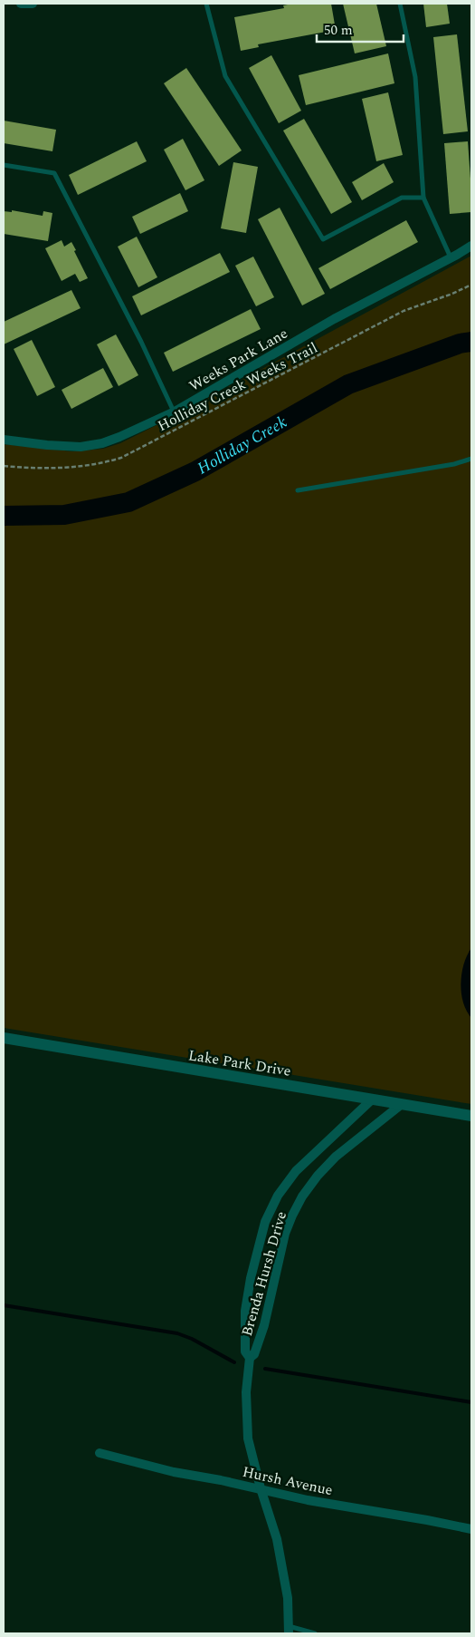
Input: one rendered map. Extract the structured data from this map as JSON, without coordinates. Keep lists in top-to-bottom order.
{
  "streets": {
    "street": [
      "Weeks Park Lane",
      "Lake Park Drive",
      "Brenda Hursh Drive",
      "Hursh Avenue"
    ],
    "path": ["Holliday Creek Weeks Trail"]
  },
  "crossings": [
    ["Lake Park Drive", "Brenda Hursh Drive"],
    ["Brenda Hursh Drive", "Hursh Avenue"]
  ],
  "water": ["Holliday Creek"],
  "scale_bar": "50 m"
}
